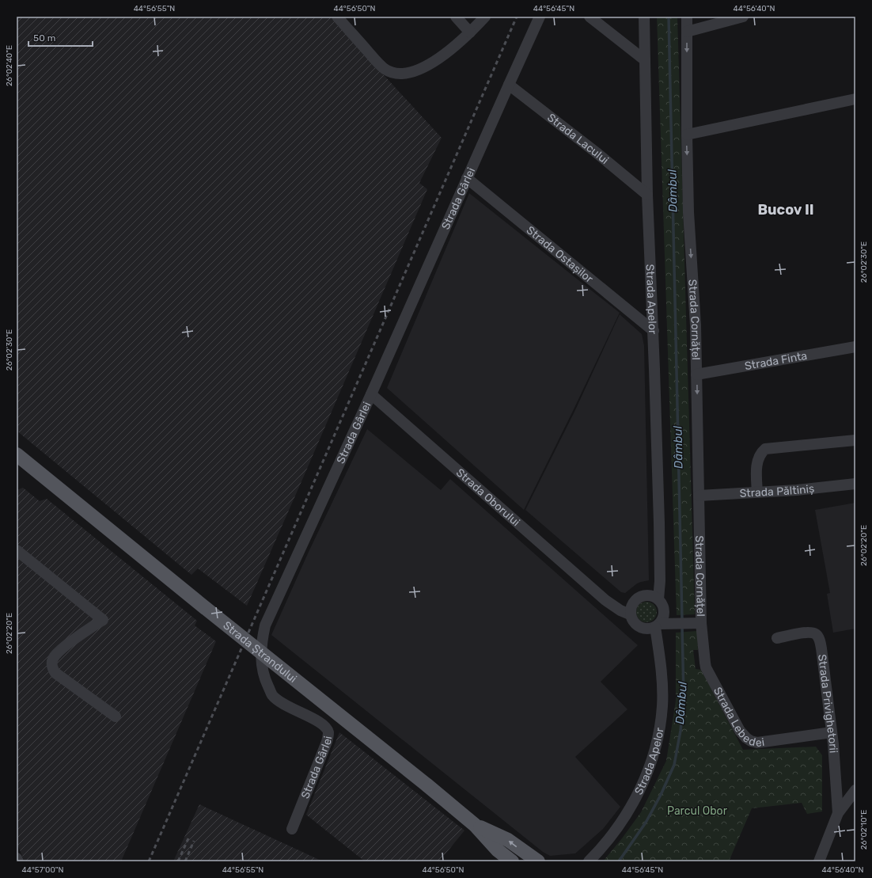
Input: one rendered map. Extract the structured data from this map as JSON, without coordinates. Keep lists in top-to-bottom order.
{
  "streets": {
    "main road": ["Strada Ștrandului"],
    "street": [
      "Strada Lacului",
      "Strada Gârlei",
      "Strada Ostașilor",
      "Strada Apelor",
      "Strada Cornățel",
      "Strada Finta",
      "Strada Păltiniș",
      "Strada Oborului",
      "Strada Privighetorii",
      "Strada Lebedei"
    ]
  },
  "crossings": [
    ["Strada Lacului", "Strada Gârlei"],
    ["Strada Lacului", "Strada Apelor"],
    ["Strada Gârlei", "Strada Ostașilor"],
    ["Strada Gârlei", "Strada Oborului"],
    ["Strada Ostașilor", "Strada Apelor"],
    ["Strada Apelor", "Strada Oborului"],
    ["Strada Cornățel", "Strada Finta"],
    ["Strada Cornățel", "Strada Păltiniș"],
    ["Strada Cornățel", "Strada Lebedei"],
    ["Strada Privighetorii", "Strada Lebedei"]
  ],
  "one_way": ["Strada Cornățel"],
  "districts": ["Bucov II"],
  "water": ["Dâmbul"],
  "parks": ["Parcul Obor"],
  "scale_bar": "50 m",
  "coordinates": [
    "44°56'55\"N",
    "44°56'50\"N",
    "44°56'45\"N",
    "44°56'40\"N",
    "26°02'40\"E",
    "26°02'30\"E",
    "26°02'20\"E",
    "26°02'10\"E",
    "44°57'00\"N"
  ]
}
